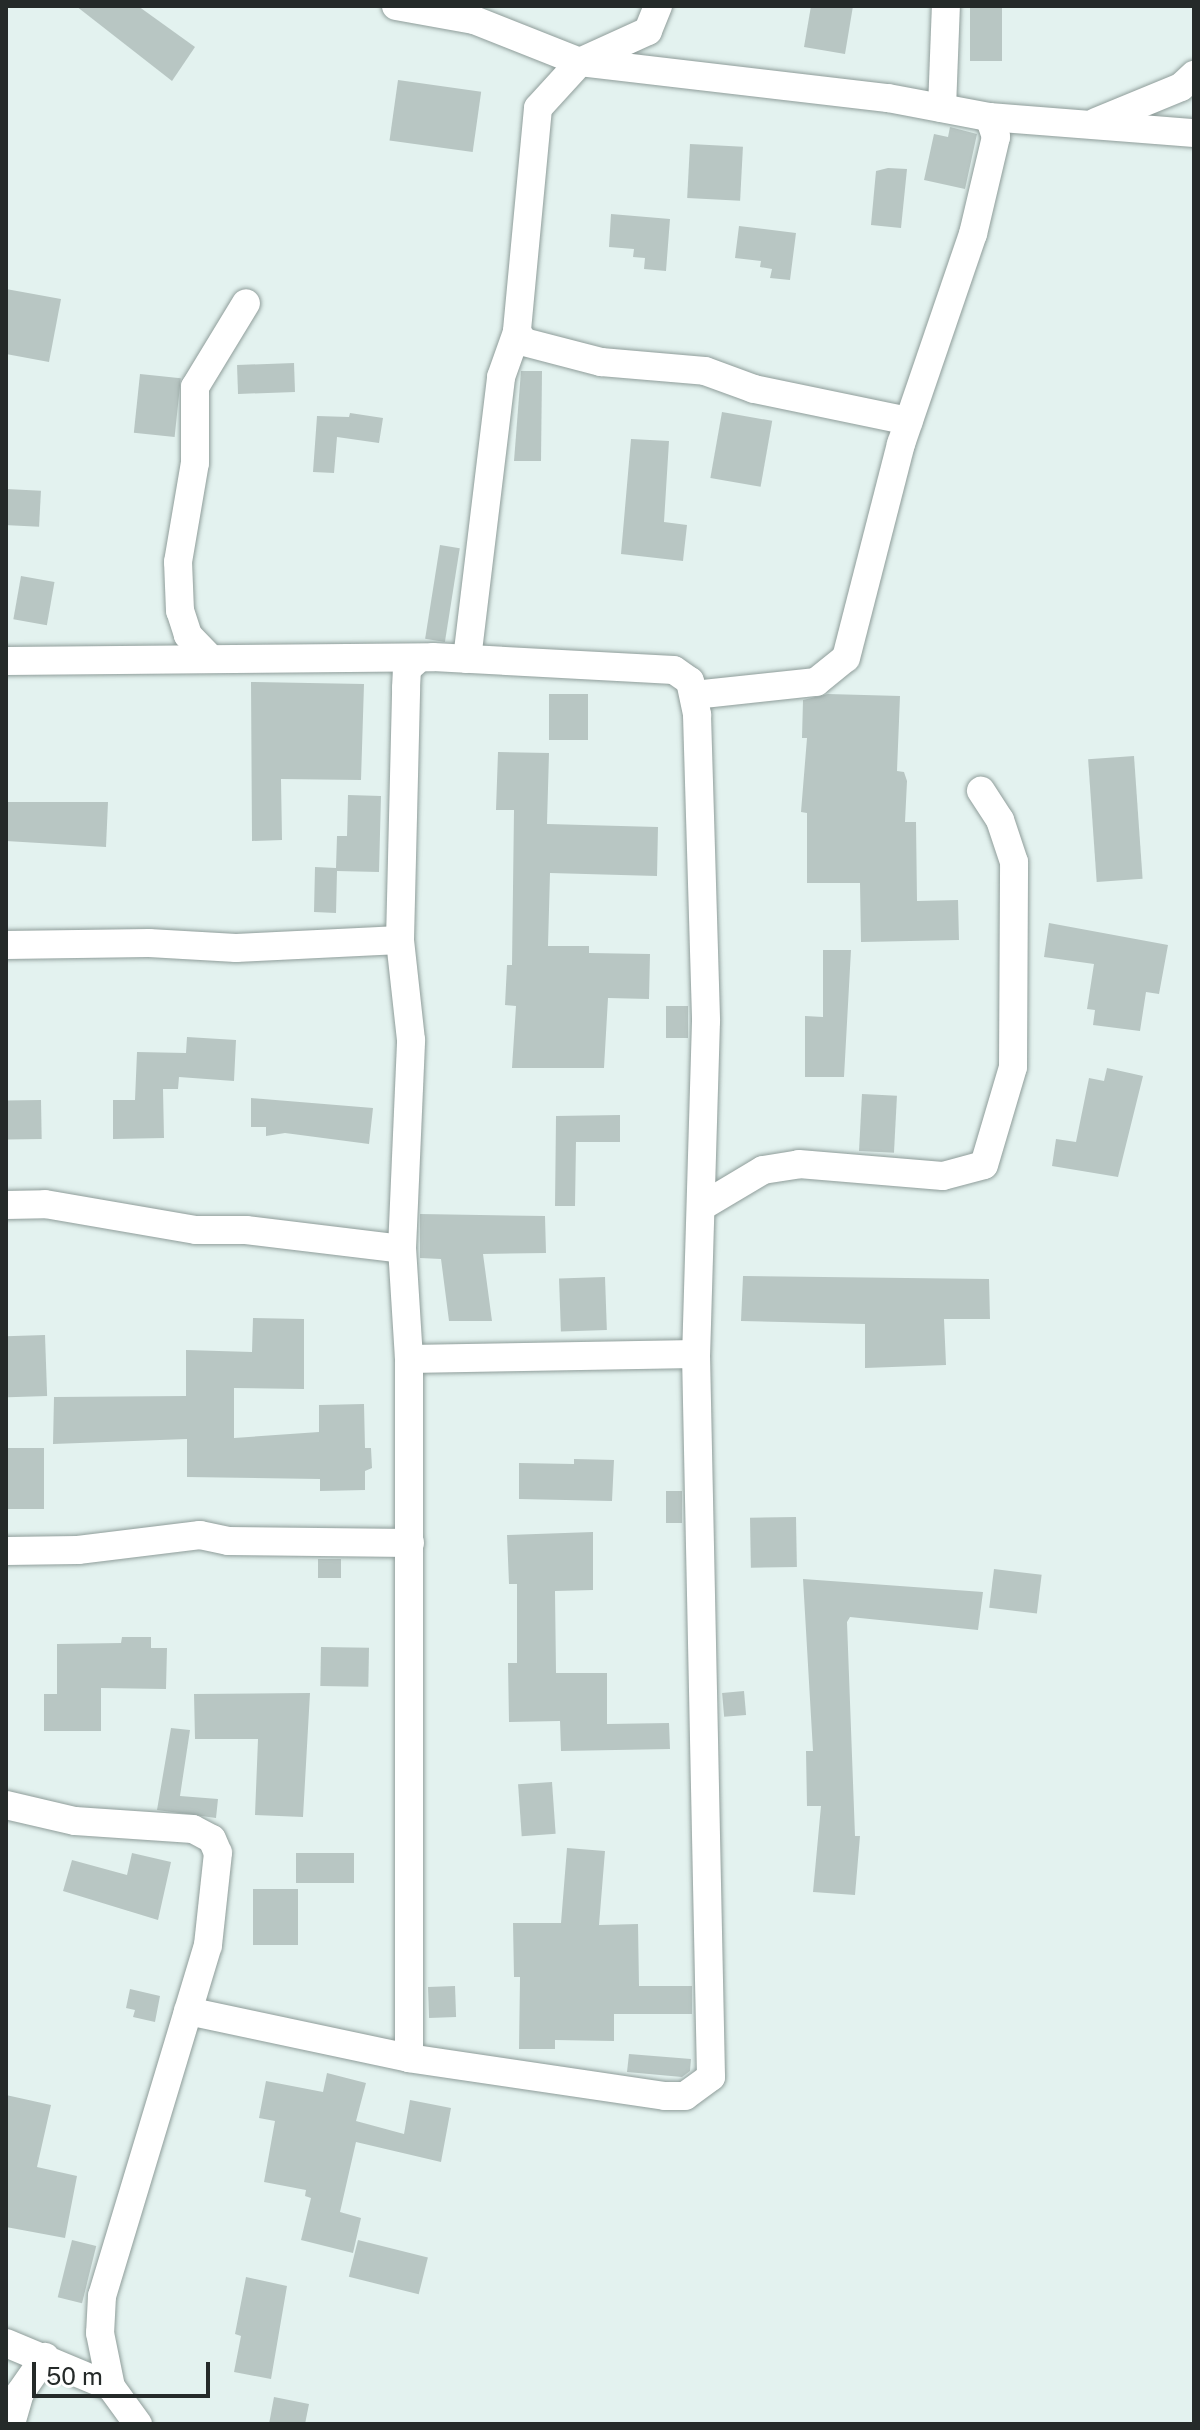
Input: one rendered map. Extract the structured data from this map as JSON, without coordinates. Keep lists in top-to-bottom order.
{
  "scale_bar": "50 m"
}
